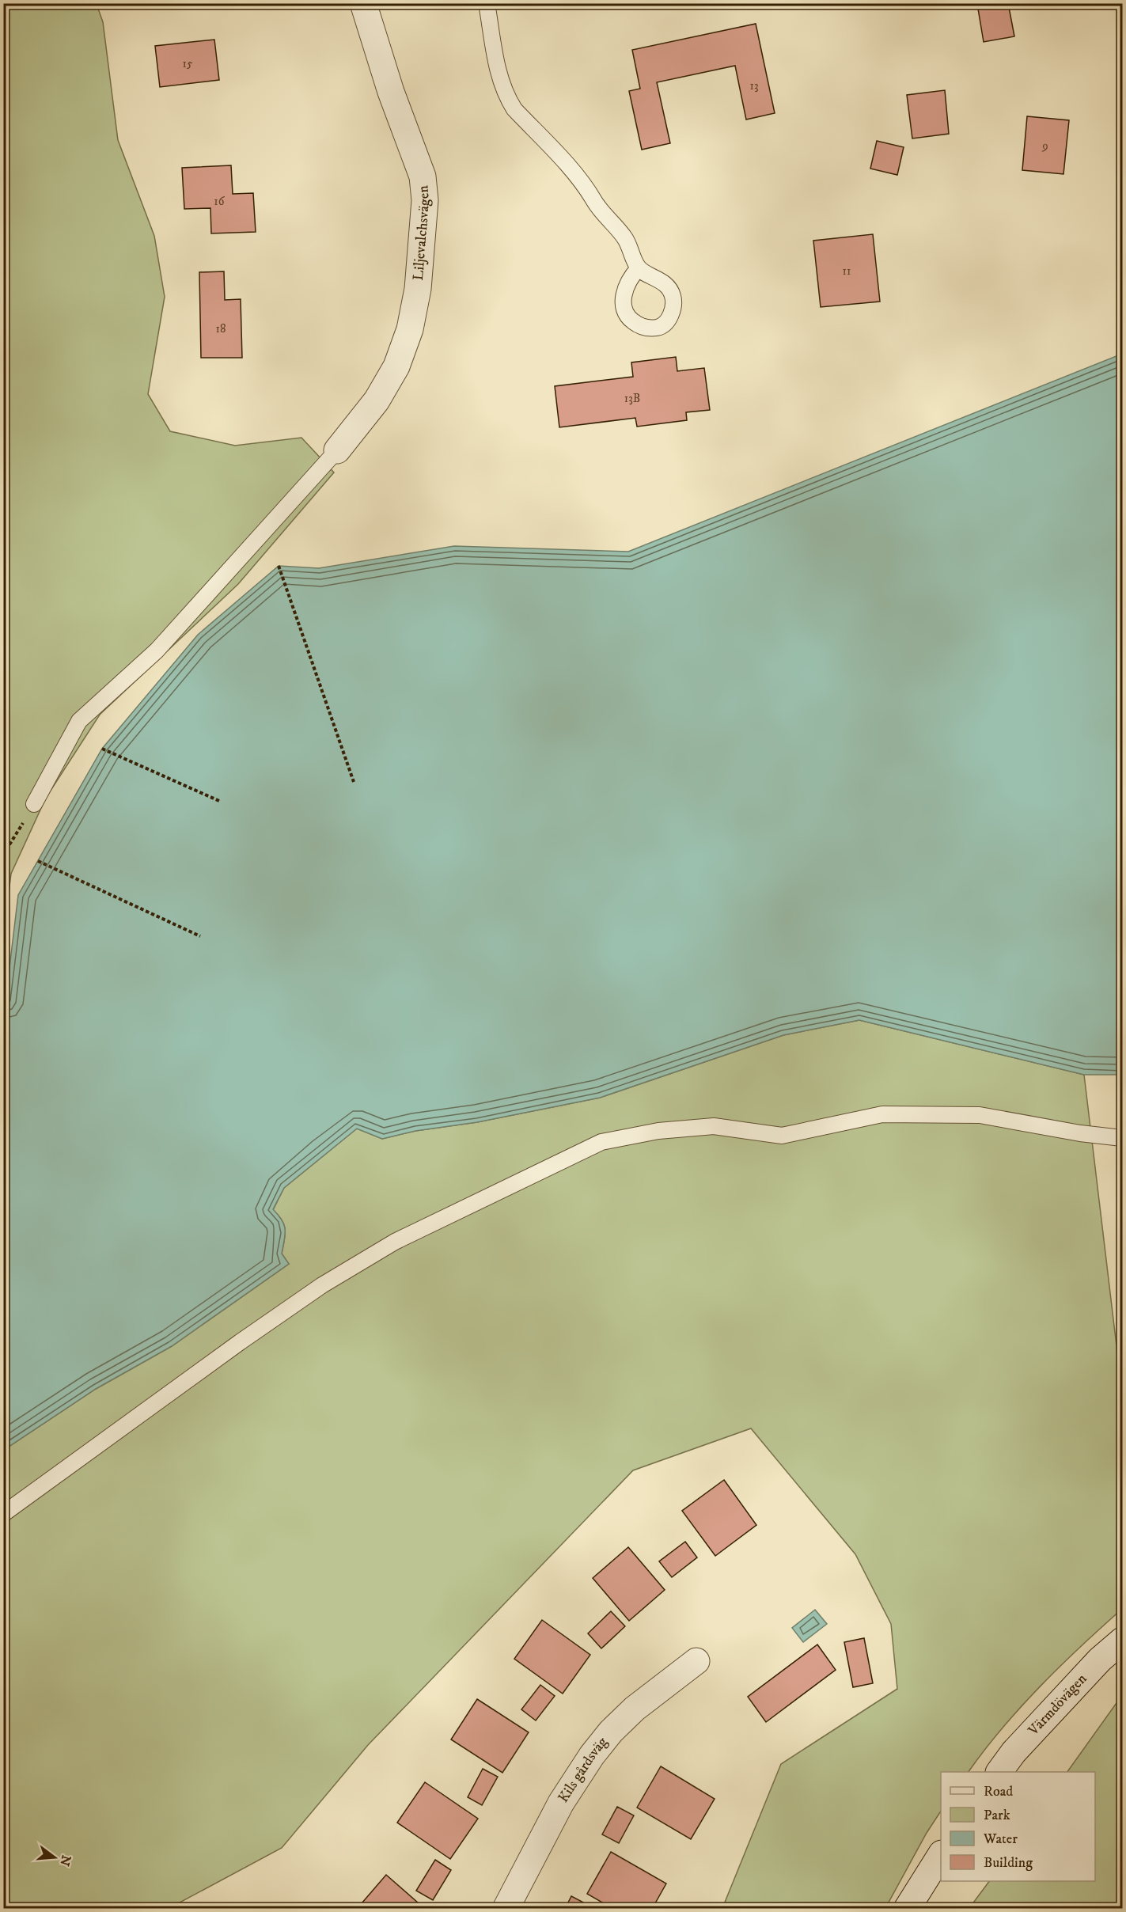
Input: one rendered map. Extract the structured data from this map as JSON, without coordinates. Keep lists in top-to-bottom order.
{
  "streets": {
    "street": ["Liljevalchsvägen", "Värmdövägen", "Kils gårdsväg"]
  },
  "house_numbers": [
    "15",
    "13",
    "9",
    "16",
    "11",
    "18",
    "13B"
  ],
  "legend": [
    "Road",
    "Park",
    "Water",
    "Building"
  ],
  "north": "right"
}
